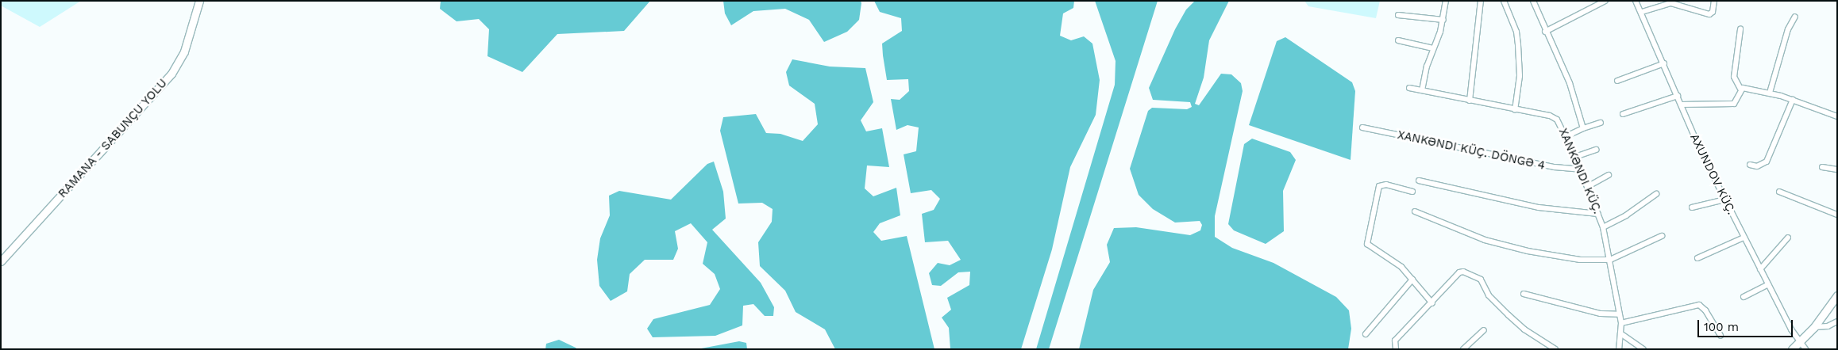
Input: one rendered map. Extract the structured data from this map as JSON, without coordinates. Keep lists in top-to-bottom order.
{
  "streets": {
    "street": [
      "RAMANA - SABUNÇU YOLU",
      "XANKƏNDI KÜÇ. DÖNGƏ 4",
      "XANKƏNDI KÜÇ.",
      "AXUNDOV KÜÇ."
    ]
  },
  "crossings": [
    ["XANKƏNDI KÜÇ. DÖNGƏ 4", "XANKƏNDI KÜÇ."]
  ],
  "scale_bar": "100 m"
}
